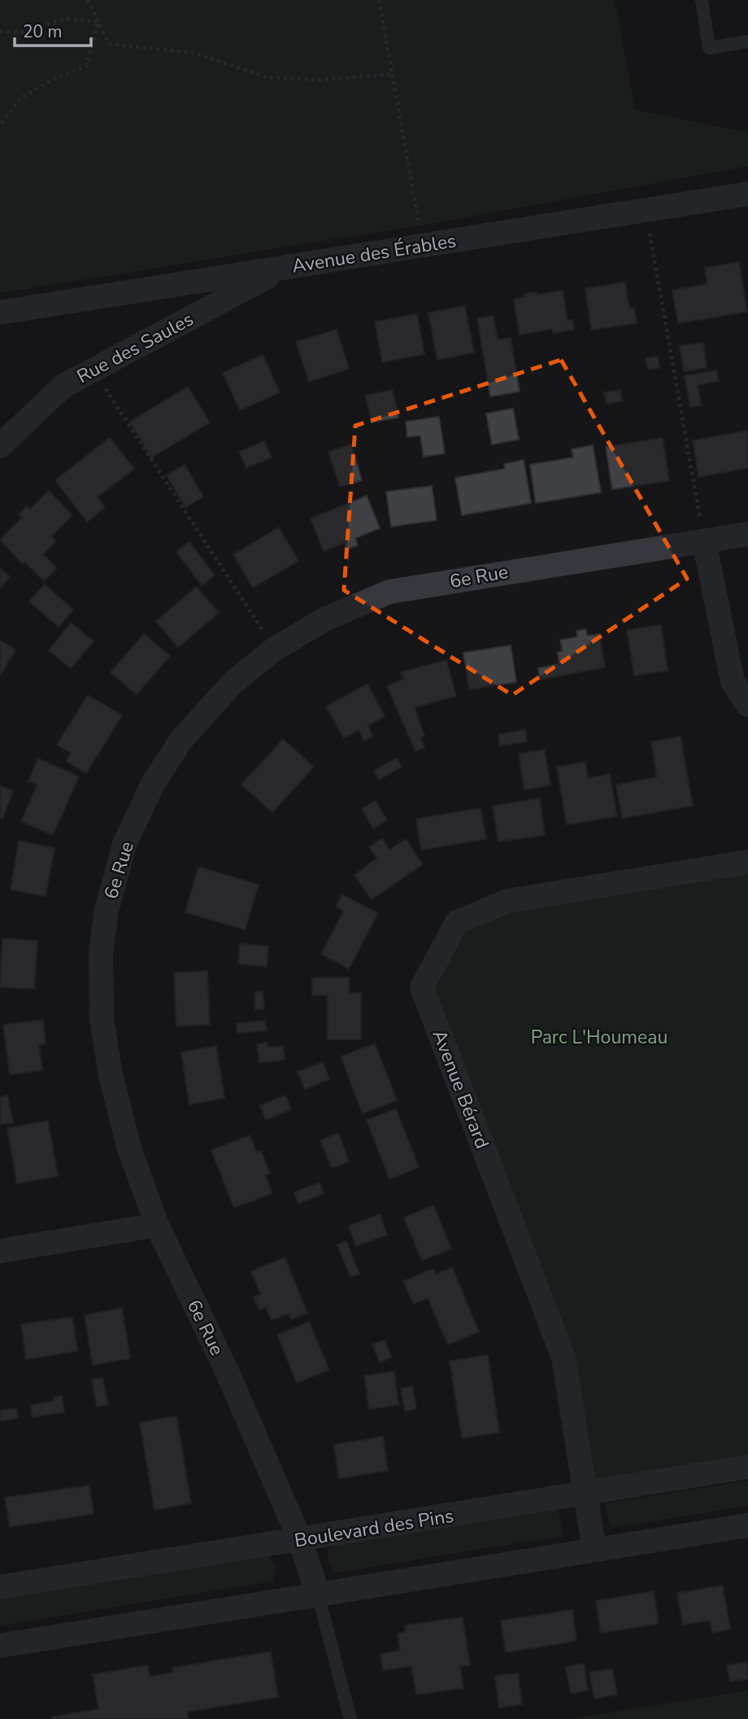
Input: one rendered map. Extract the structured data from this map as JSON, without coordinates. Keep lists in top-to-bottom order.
{
  "streets": {
    "street": [
      "Avenue des Érables",
      "Rue des Saules",
      "6e Rue",
      "Avenue Bérard",
      "Boulevard des Pins"
    ]
  },
  "crossings": [
    ["Avenue des Érables", "Rue des Saules"],
    ["6e Rue", "Boulevard des Pins"],
    ["Avenue Bérard", "Boulevard des Pins"]
  ],
  "parks": ["Parc L'Houmeau"],
  "scale_bar": "20 m"
}
